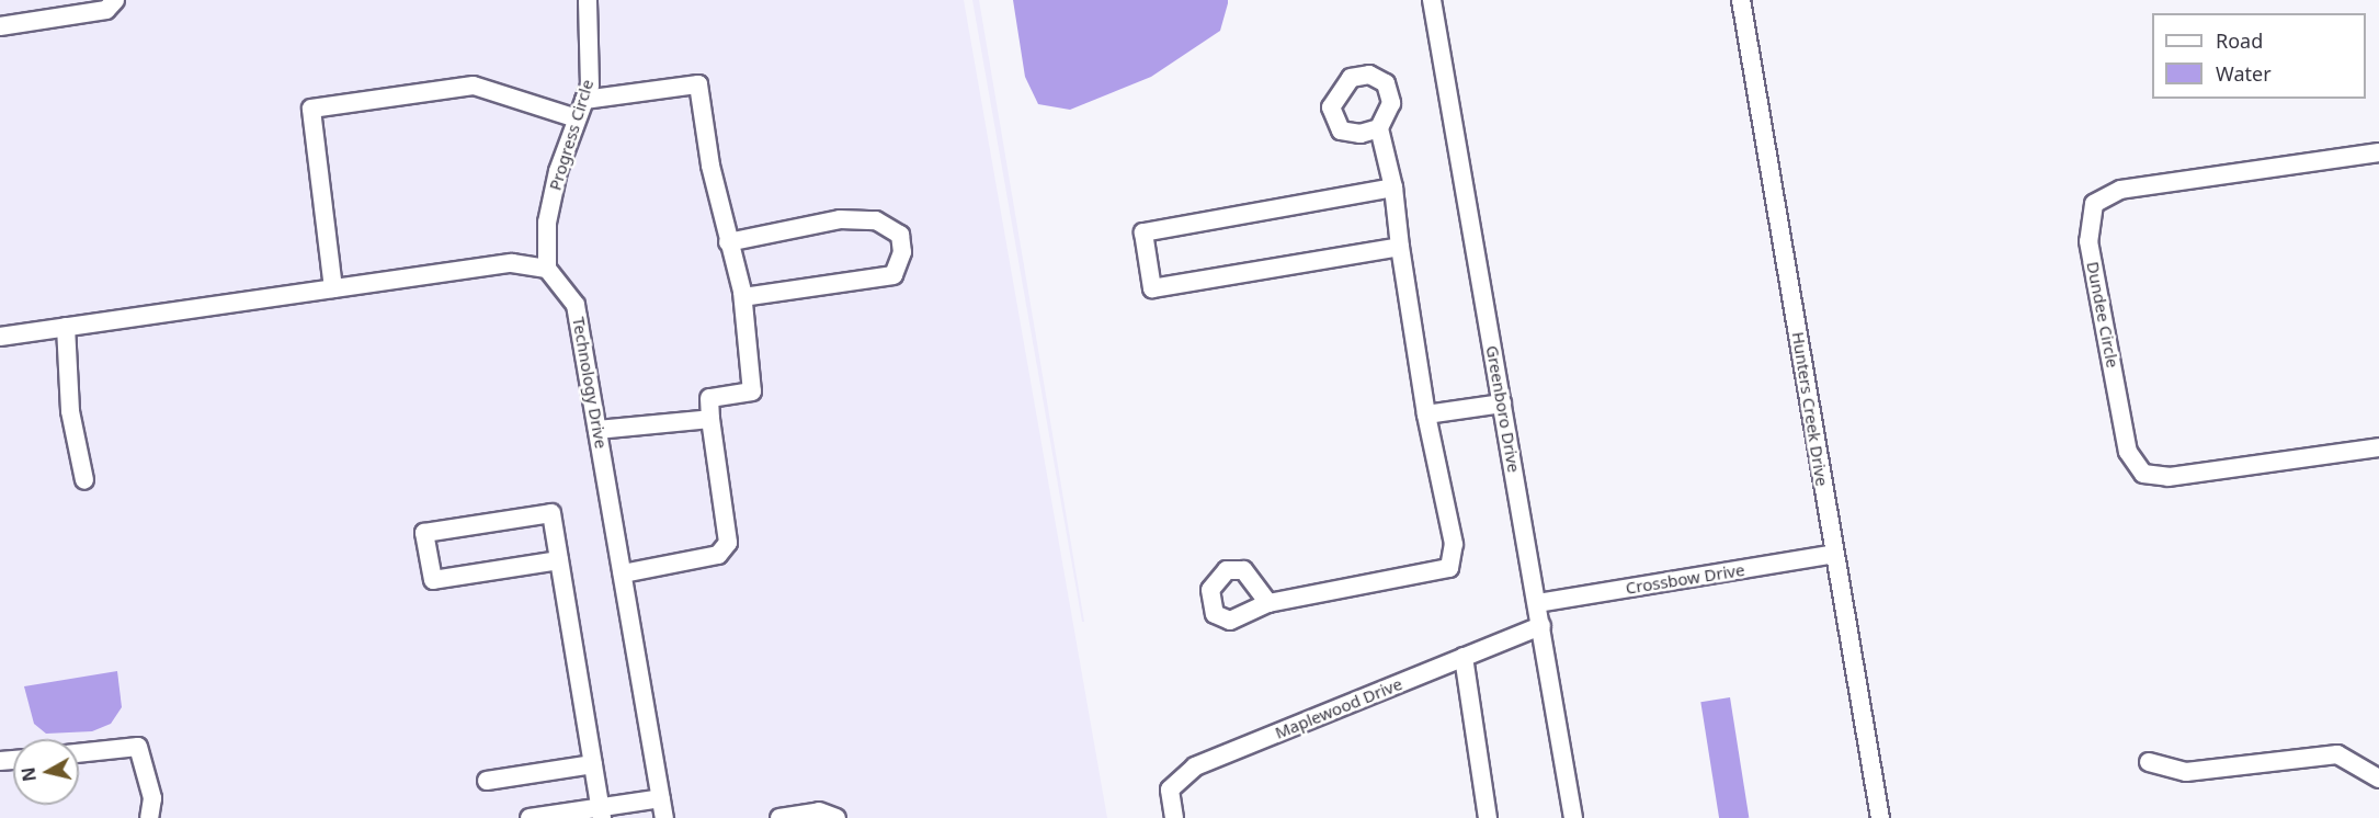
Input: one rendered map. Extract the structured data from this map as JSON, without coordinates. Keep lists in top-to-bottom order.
{
  "streets": {
    "street": [
      "Progress Circle",
      "Dundee Circle",
      "Technology Drive",
      "Greenboro Drive",
      "Hunters Creek Drive",
      "Crossbow Drive",
      "Maplewood Drive"
    ]
  },
  "crossings": [
    ["Progress Circle", "Technology Drive"],
    ["Greenboro Drive", "Crossbow Drive"],
    ["Greenboro Drive", "Maplewood Drive"],
    ["Hunters Creek Drive", "Crossbow Drive"]
  ],
  "legend": ["Road", "Water"],
  "north": "left"
}
